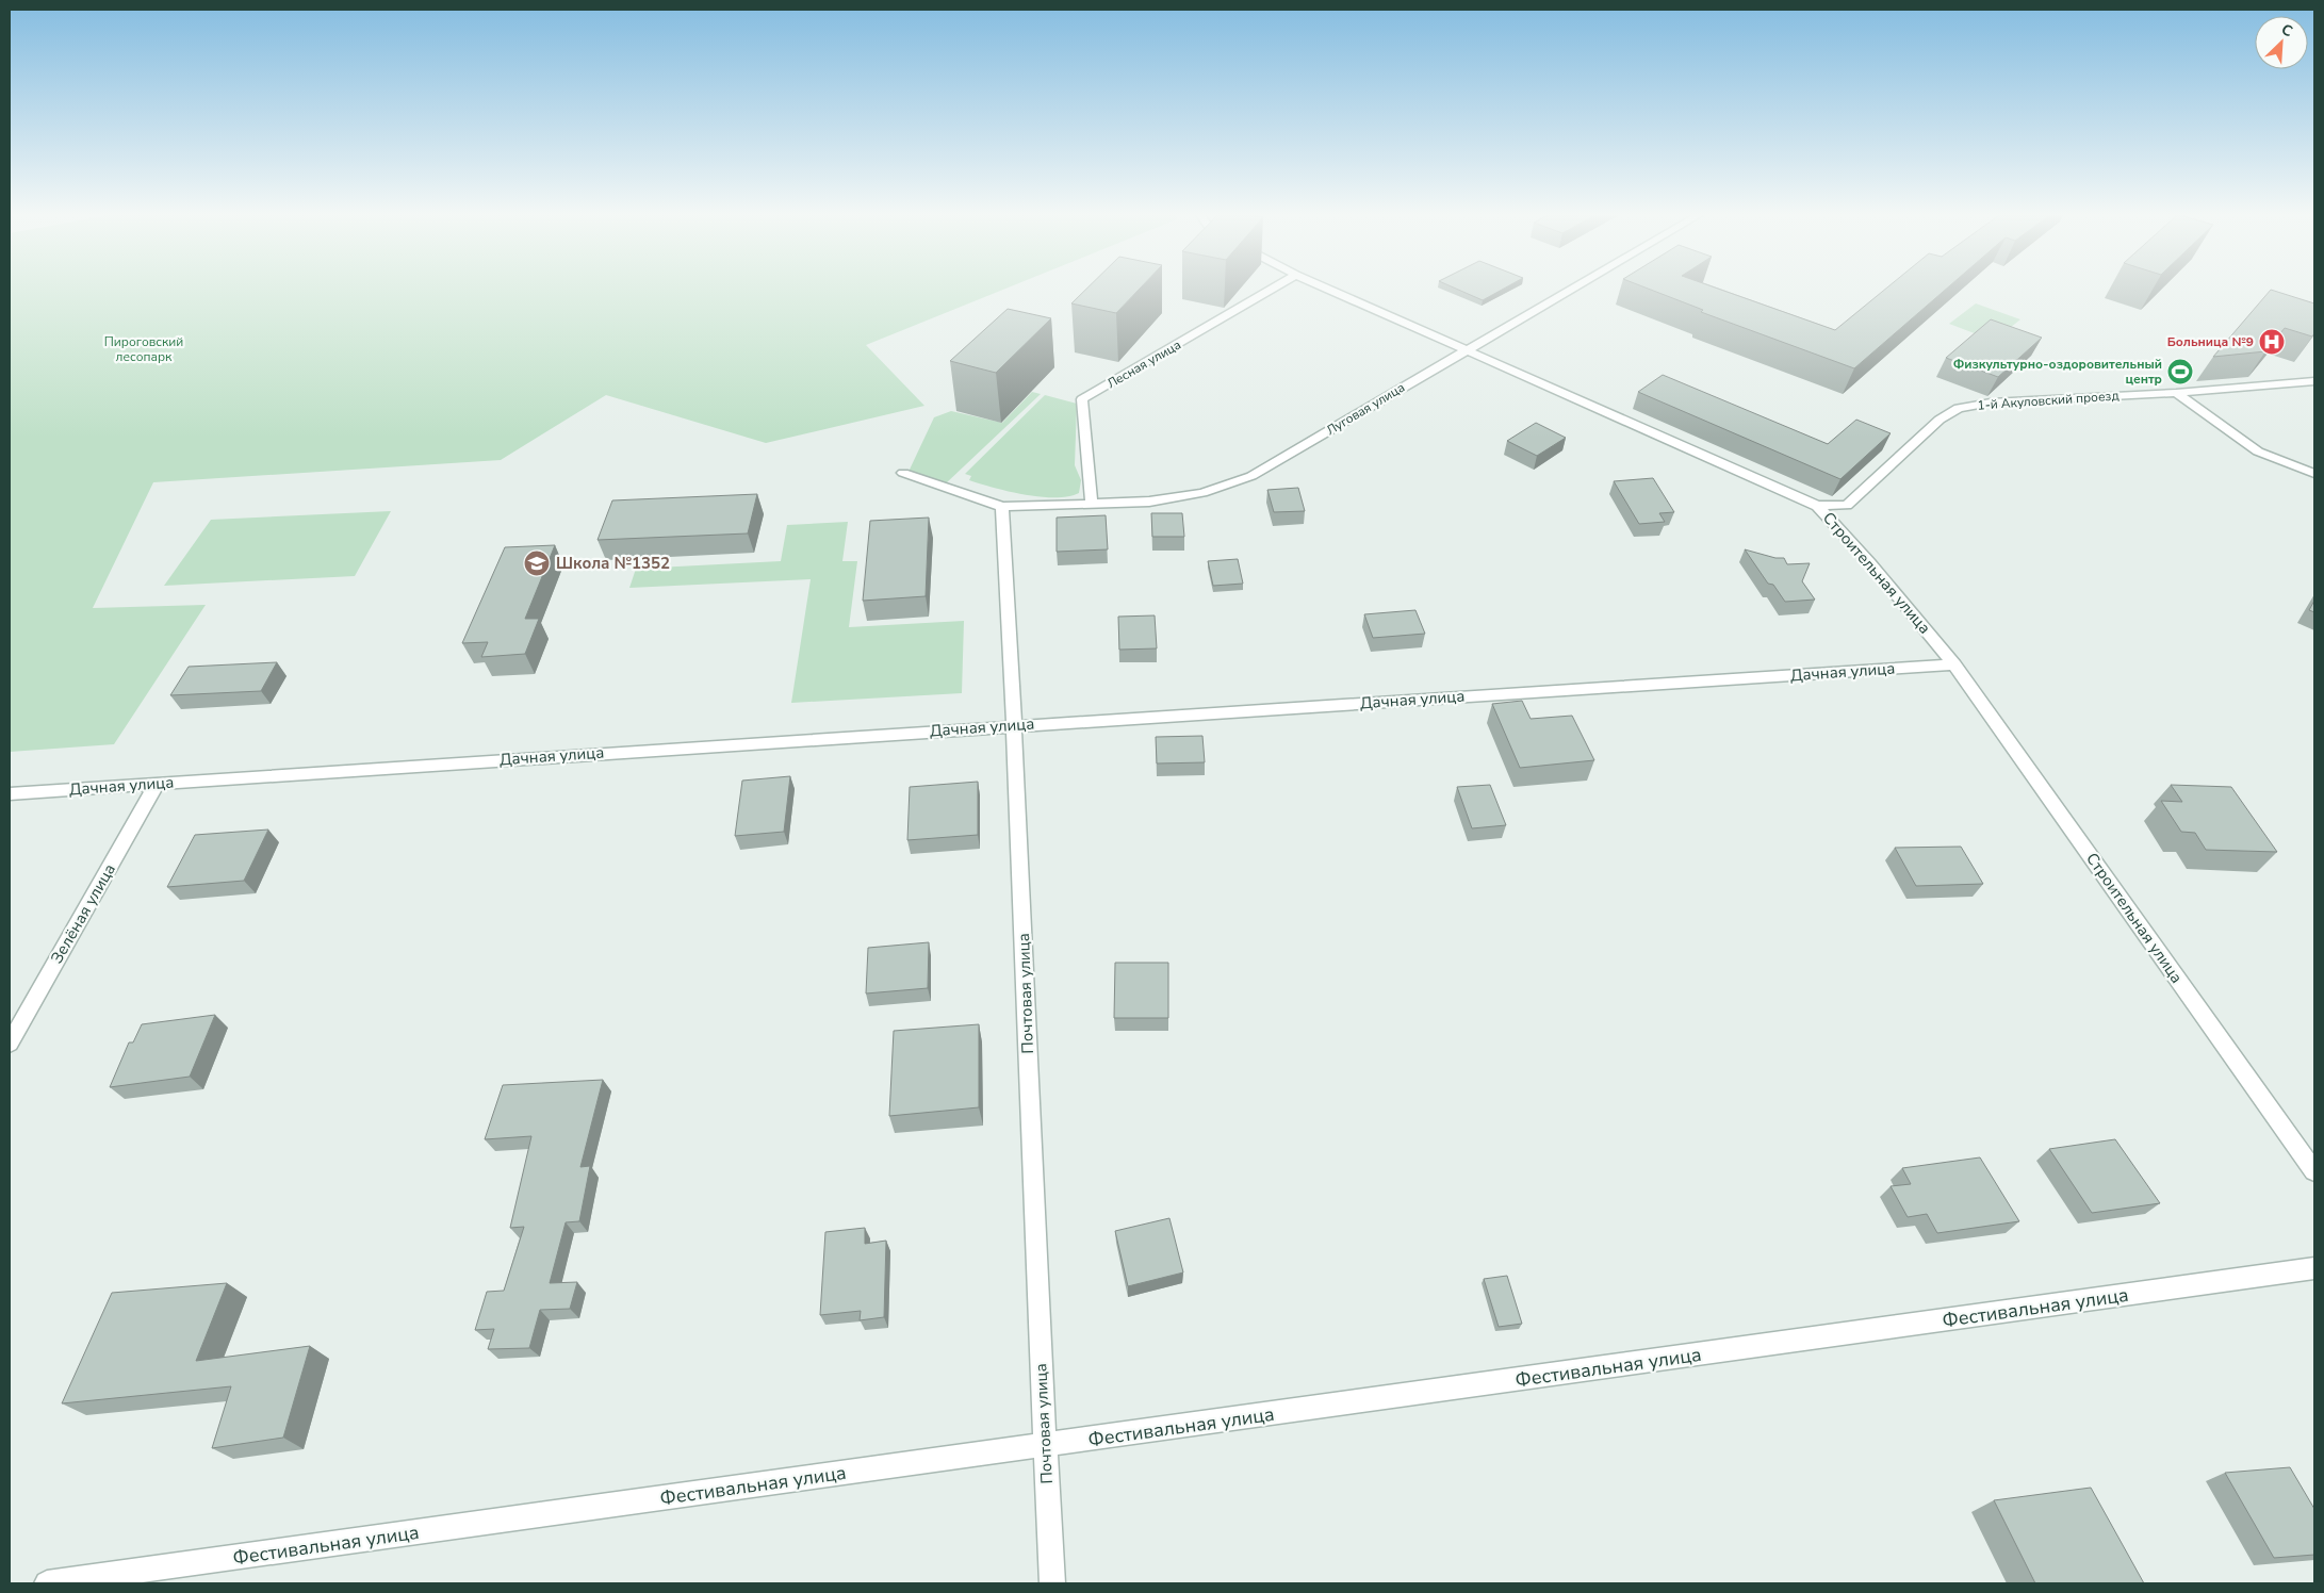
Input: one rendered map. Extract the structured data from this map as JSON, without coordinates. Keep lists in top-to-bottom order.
{
  "streets": {
    "street": [
      "Лесная улица",
      "1-й Акуловский проезд",
      "Луговая улица",
      "Строительная улица",
      "Дачная улица",
      "Зелёная улица",
      "Почтовая улица",
      "Фестивальная улица"
    ]
  },
  "crossings": [
    ["Лесная улица", "Луговая улица"],
    ["1-й Акуловский проезд", "Строительная улица"],
    ["Луговая улица", "Строительная улица"],
    ["Луговая улица", "Почтовая улица"],
    ["Строительная улица", "Дачная улица"],
    ["Дачная улица", "Зелёная улица"],
    ["Дачная улица", "Почтовая улица"],
    ["Почтовая улица", "Фестивальная улица"]
  ],
  "parks": ["Пироговский лесопарк"],
  "places": {
    "hospital": ["Больница №9"],
    "sports": ["Физкультурно-оздоровительный центр"],
    "school or university": ["Школа №1352"]
  },
  "north": "top right"
}
